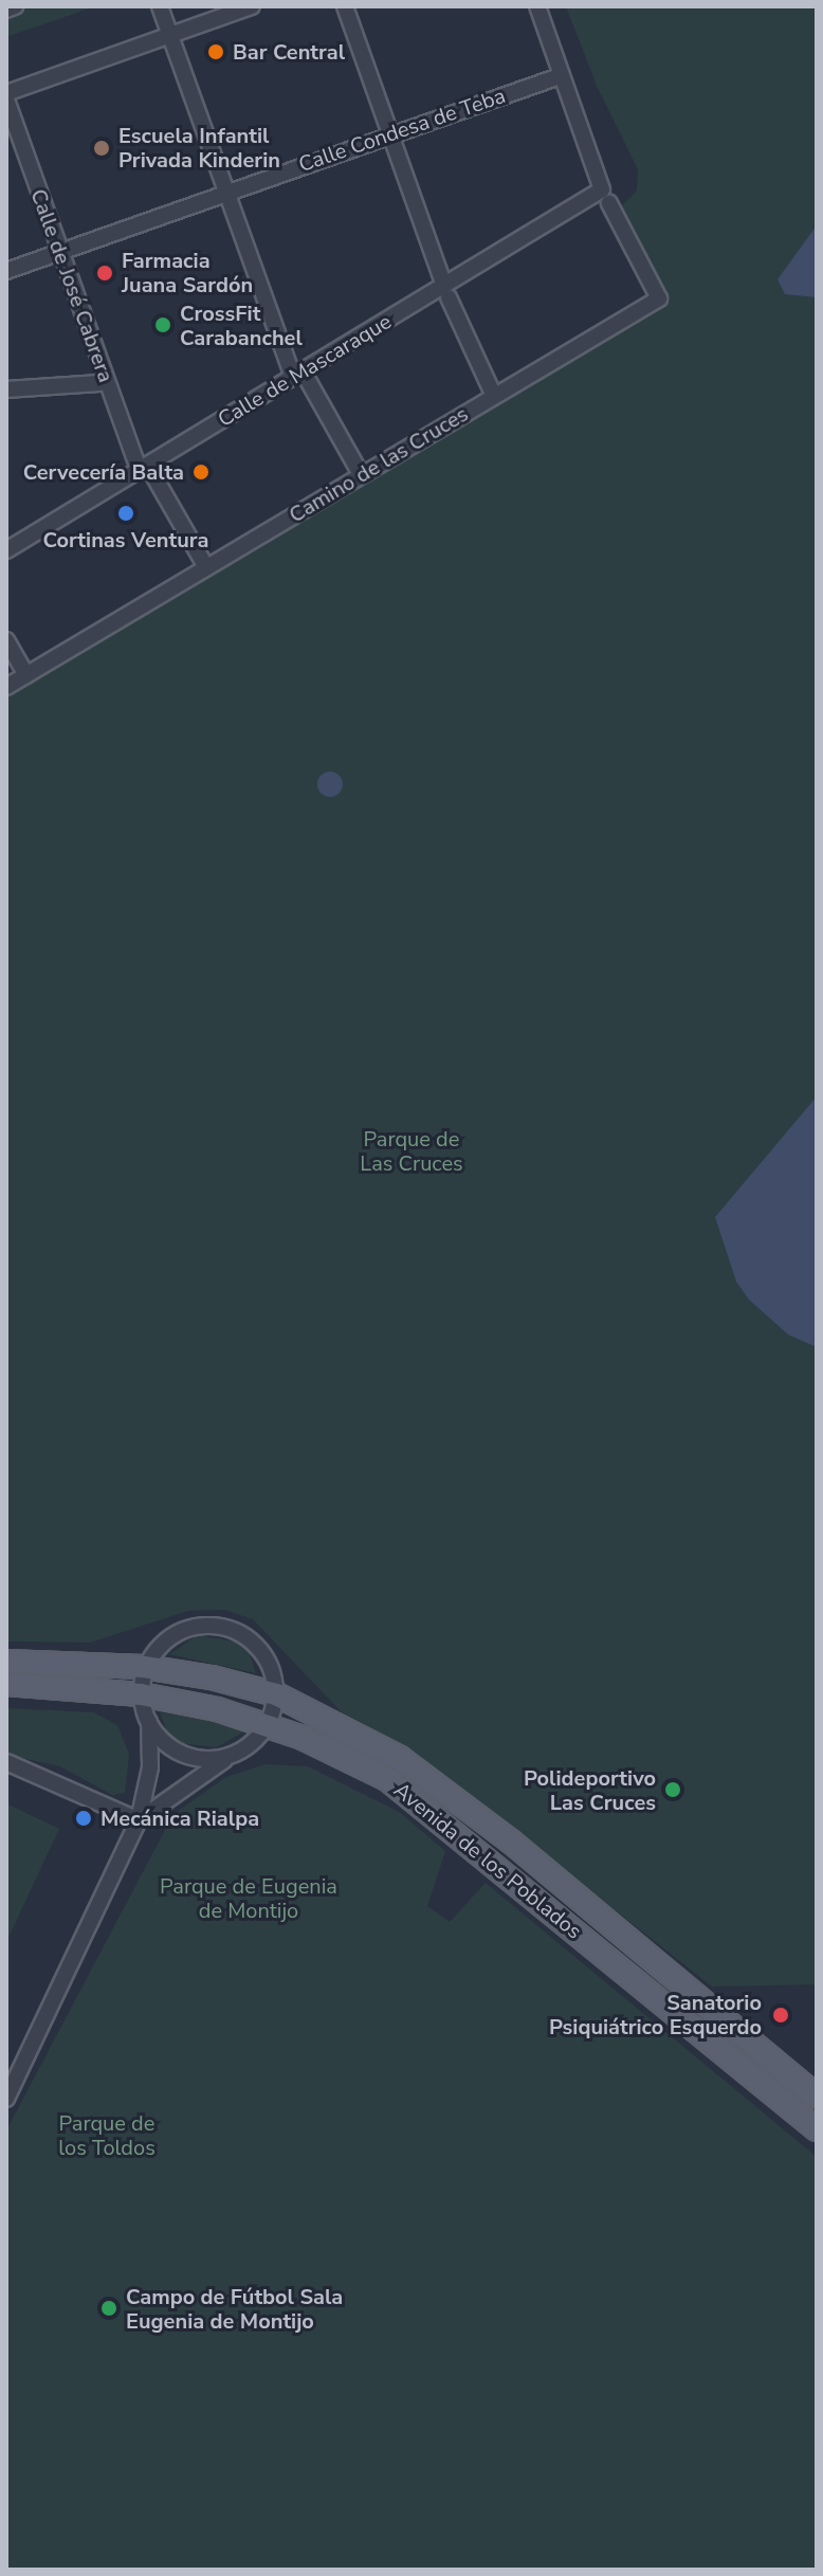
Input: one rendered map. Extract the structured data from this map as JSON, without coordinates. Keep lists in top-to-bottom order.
{
  "streets": {
    "main road": ["Avenida de los Poblados"],
    "street": [
      "Calle Condesa de Teba",
      "Calle de José Cabrera",
      "Calle de Mascaraque",
      "Camino de las Cruces"
    ]
  },
  "crossings": [
    ["Calle Condesa de Teba", "Calle de José Cabrera"],
    ["Calle de José Cabrera", "Calle de Mascaraque"],
    ["Calle de Mascaraque", "Camino de las Cruces"]
  ],
  "parks": ["Parque de Las Cruces", "Parque de Eugenia de Montijo", "Parque de los Toldos"],
  "places": [
    "Bar Central",
    "Escuela Infantil Privada Kinderin",
    "Farmacia Juana Sardón",
    "CrossFit Carabanchel",
    "Cervecería Balta",
    "Cortinas Ventura",
    "Polideportivo Las Cruces",
    "Mecánica Rialpa",
    "Sanatorio Psiquiátrico Esquerdo",
    "Campo de Fútbol Sala Eugenia de Montijo"
  ]
}
